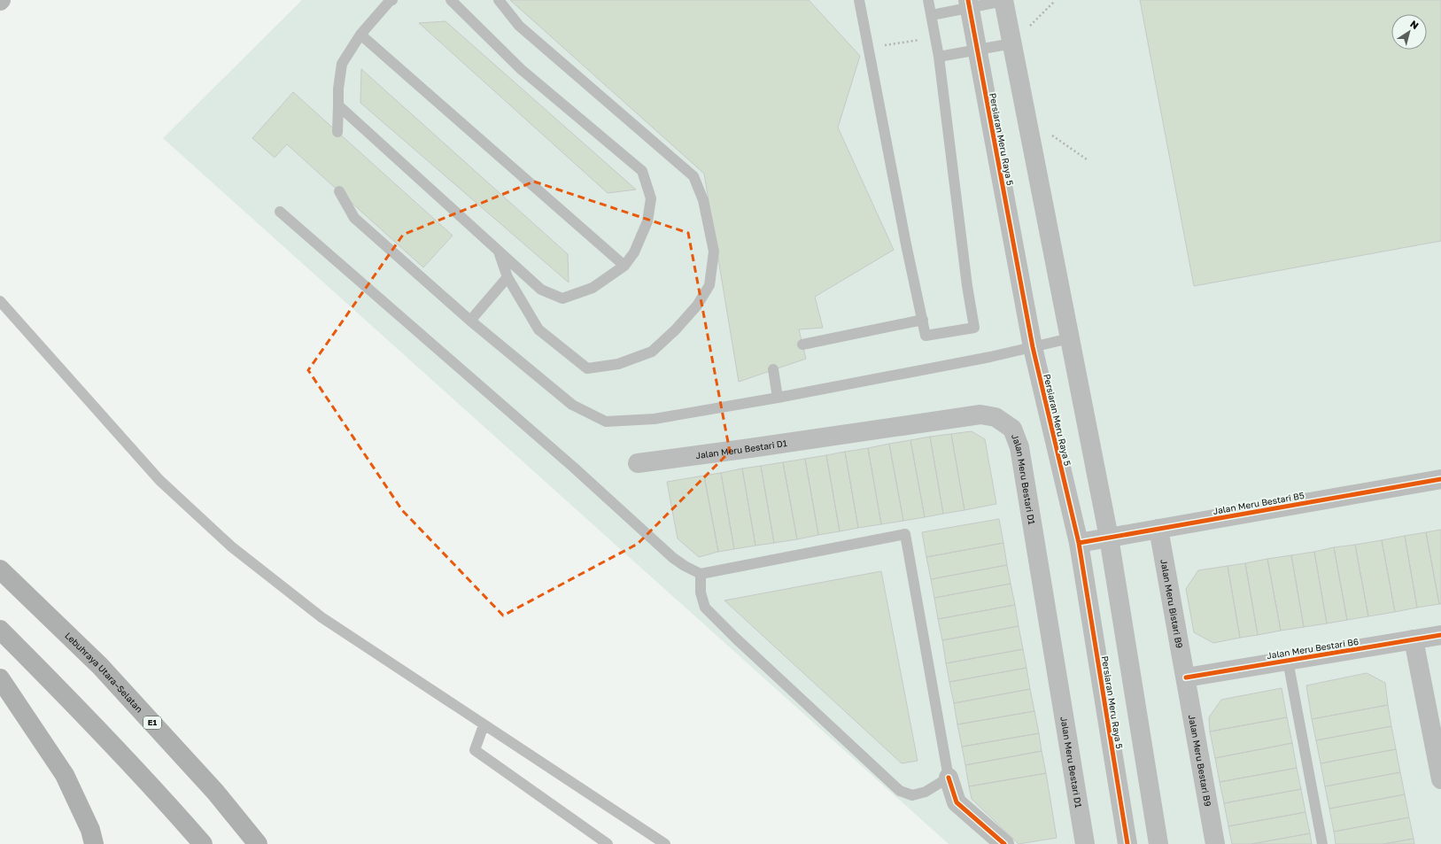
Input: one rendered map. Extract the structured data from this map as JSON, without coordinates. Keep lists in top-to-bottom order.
{
  "streets": {
    "highway": ["Lebuhraya Utara–Selatan", "E1"],
    "street": [
      "Persiaran Meru Raya 5",
      "Jalan Meru Bestari D1",
      "Jalan Meru Bestari B5",
      "Jalan Meru Bistari B9",
      "Jalan Meru Bestari B6",
      "Jalan Meru Bestari B9"
    ]
  },
  "crossings": [
    ["Persiaran Meru Raya 5", "Jalan Meru Bestari B5"],
    ["Jalan Meru Bestari B5", "Jalan Meru Bistari B9"],
    ["Jalan Meru Bistari B9", "Jalan Meru Bestari B6"],
    ["Jalan Meru Bistari B9", "Jalan Meru Bestari B9"],
    ["Jalan Meru Bestari B6", "Jalan Meru Bestari B9"]
  ],
  "north": "top right"
}
